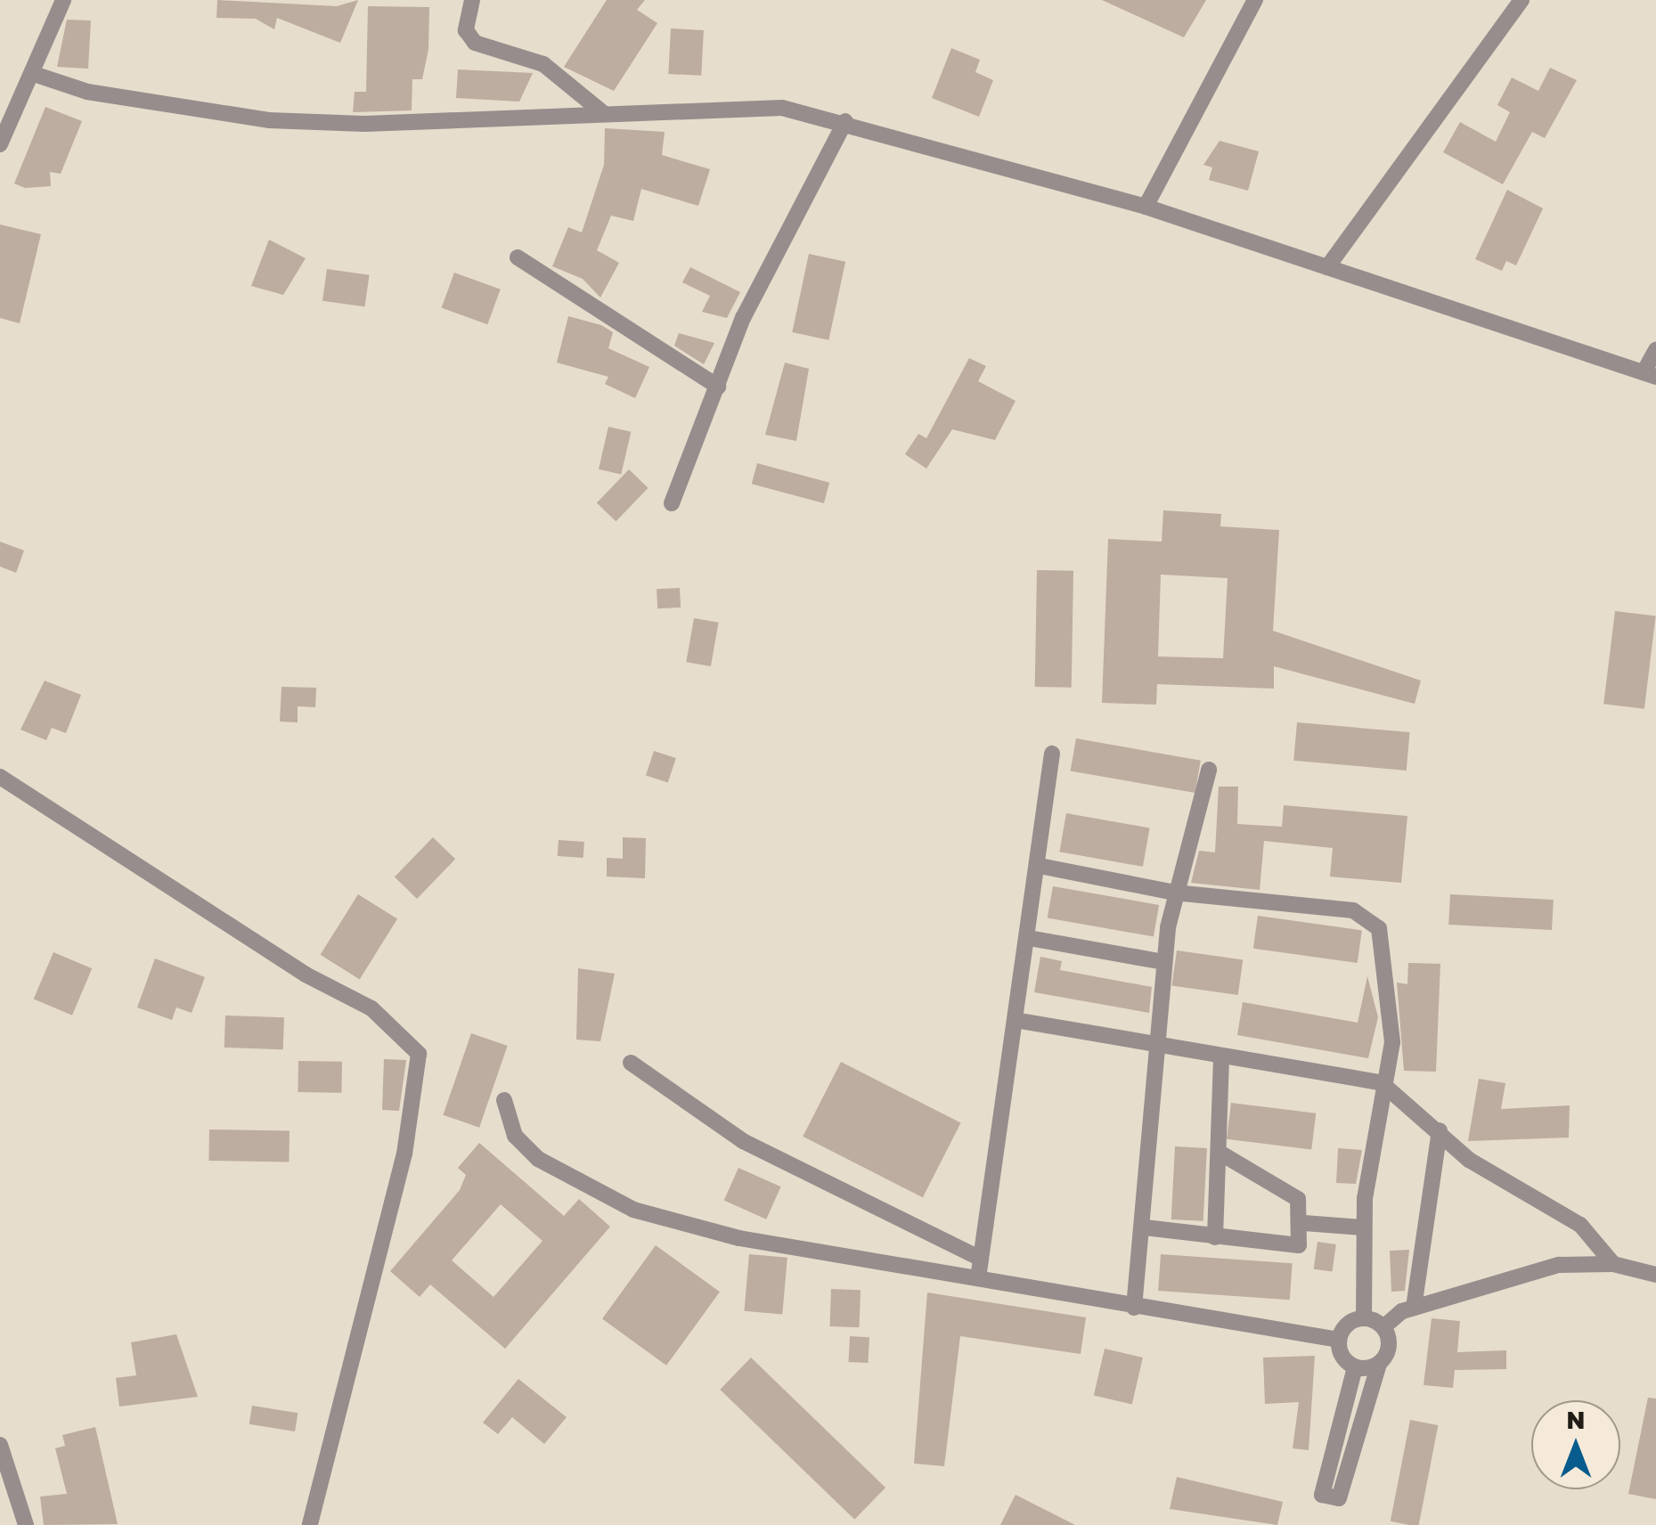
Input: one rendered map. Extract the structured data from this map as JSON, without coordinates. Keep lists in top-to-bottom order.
{
  "north": "top"
}
